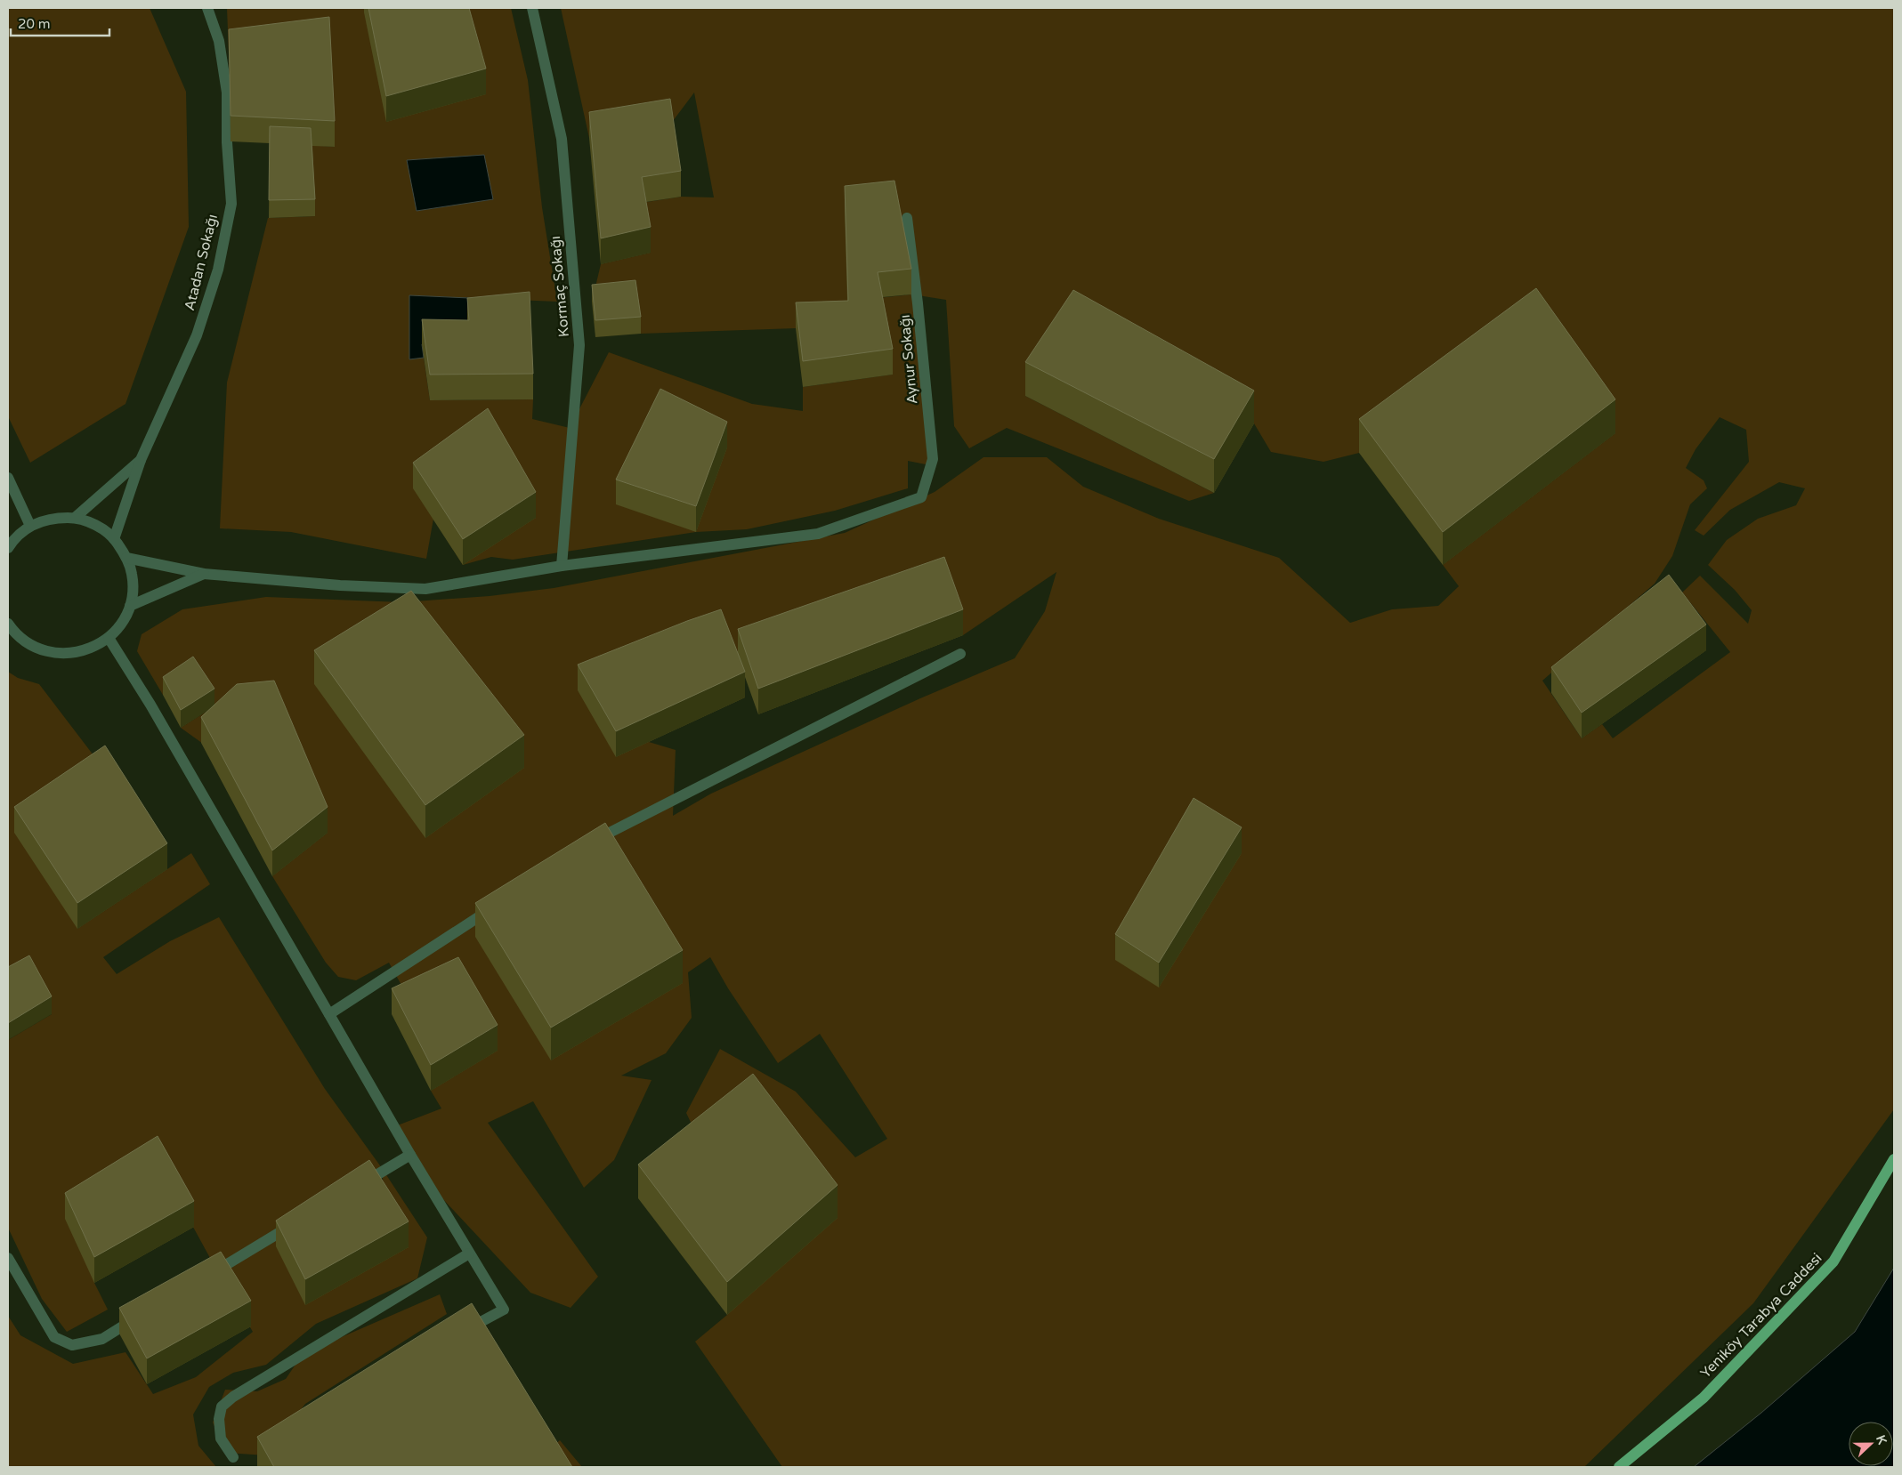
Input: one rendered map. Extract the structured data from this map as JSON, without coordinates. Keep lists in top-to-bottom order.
{
  "streets": {
    "main road": ["Yeniköy Tarabya Caddesi"],
    "street": ["Atadan Sokağı", "Kormaç Sokağı", "Aynur Sokağı"]
  },
  "crossings": [
    ["Kormaç Sokağı", "Aynur Sokağı"]
  ],
  "scale_bar": "20 m",
  "north": "right"
}
